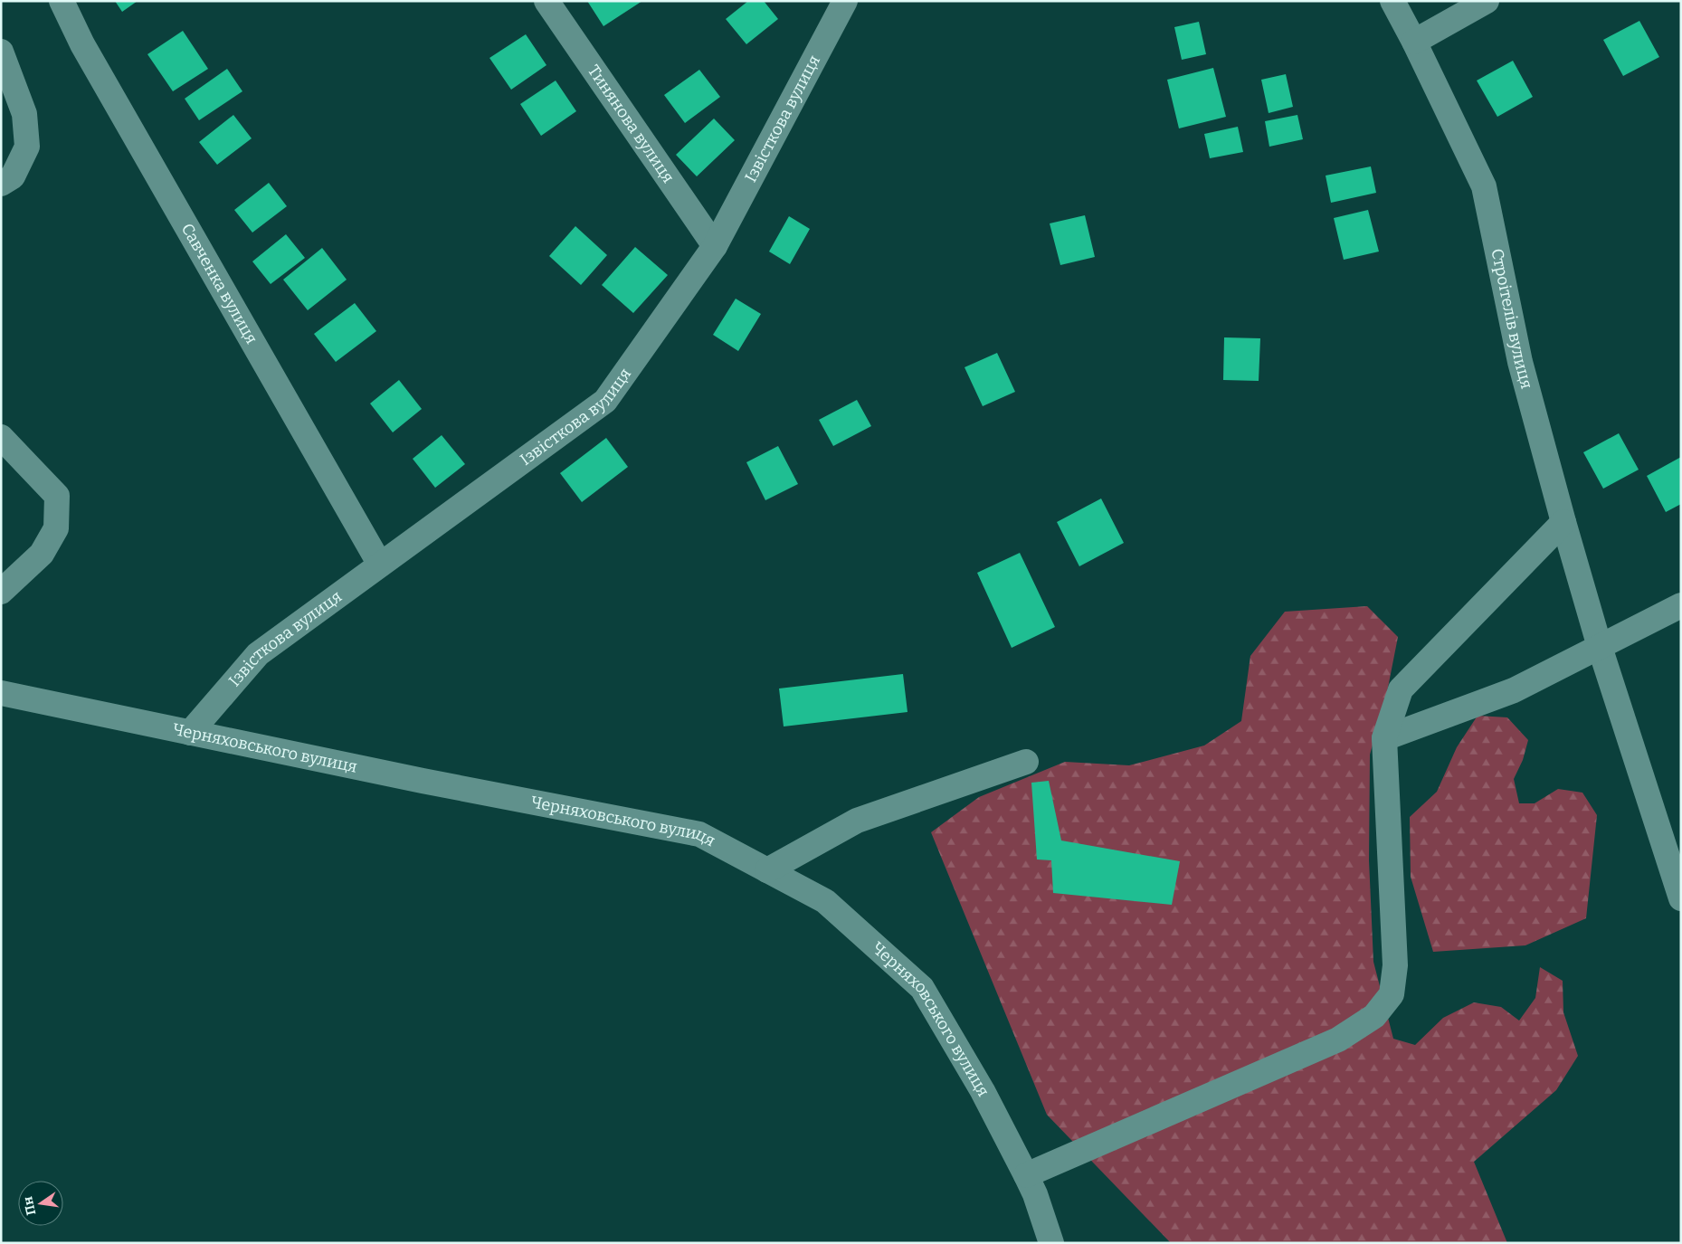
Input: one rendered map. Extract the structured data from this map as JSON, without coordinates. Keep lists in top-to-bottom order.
{
  "streets": {
    "street": [
      "Iзвiсткова вулиця",
      "Тинянова вулиця",
      "Савченка вулиця",
      "Строiтелiв вулиця",
      "Черняховського вулиця"
    ]
  },
  "crossings": [
    ["Iзвiсткова вулиця", "Тинянова вулиця"],
    ["Iзвiсткова вулиця", "Савченка вулиця"],
    ["Iзвiсткова вулиця", "Черняховського вулиця"]
  ],
  "north": "left"
}
